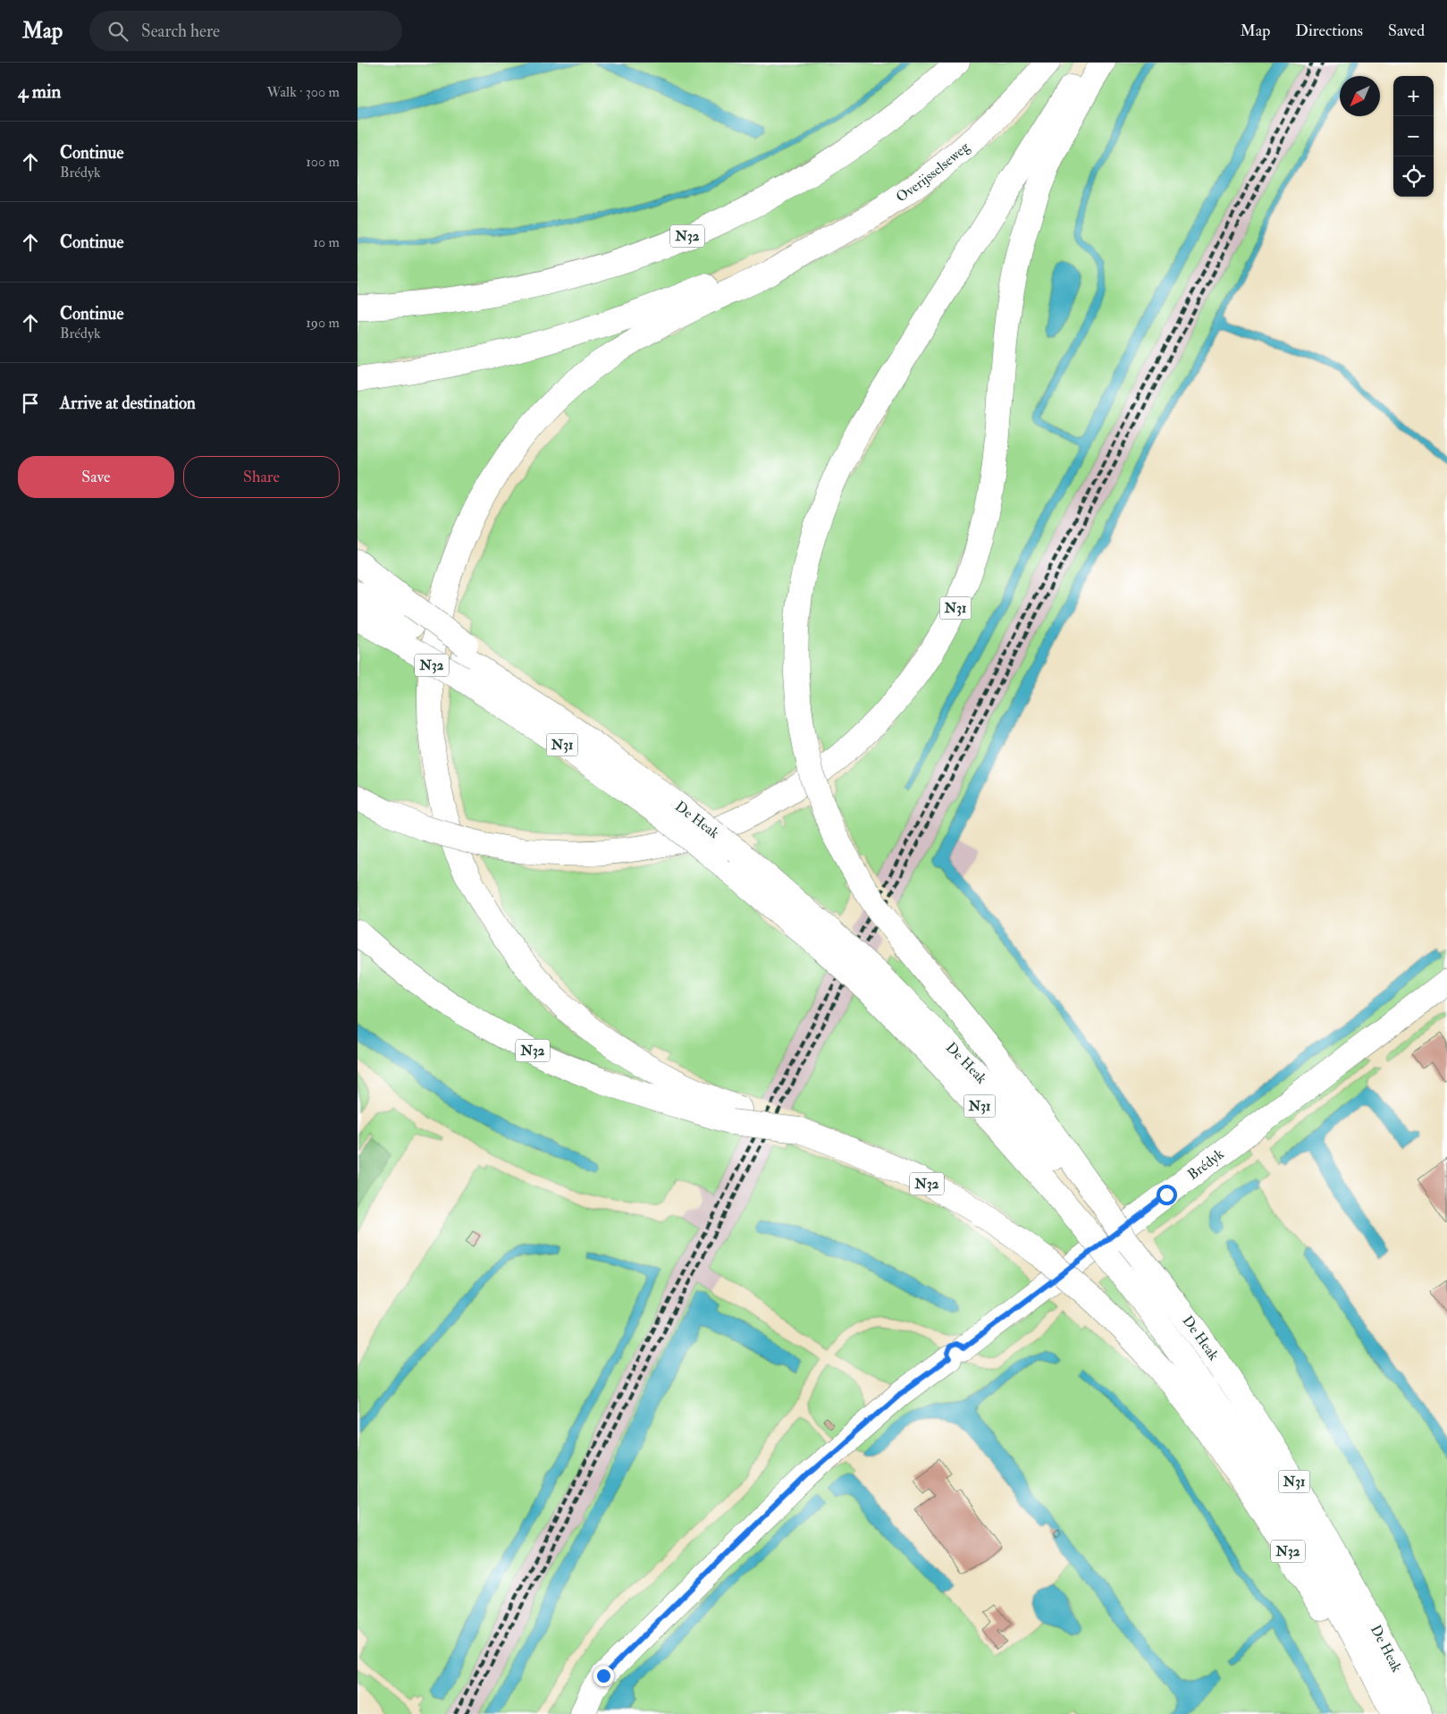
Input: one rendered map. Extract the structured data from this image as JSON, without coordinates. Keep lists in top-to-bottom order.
{
  "streets": {
    "main road": [
      "Overijsselseweg",
      "N32",
      "N31",
      "De Heak",
      "Brédyk"
    ]
  },
  "crossings": [
    ["Overijsselseweg", "N32"],
    ["N31", "De Heak"]
  ],
  "north": "bottom left",
  "page": {
    "header": "Map",
    "search": "Search here",
    "nav": ["Map", "Directions", "Saved"],
    "heading": ["4 min", "Walk · 300 m"],
    "map_buttons": ["+", "−"],
    "list": [
      ["Continue", "Brédyk", "100 m"],
      ["Continue", "10 m"],
      ["Continue", "Brédyk", "190 m"],
      "Arrive at destination"
    ],
    "buttons": ["Save", "Share"]
  }
}
